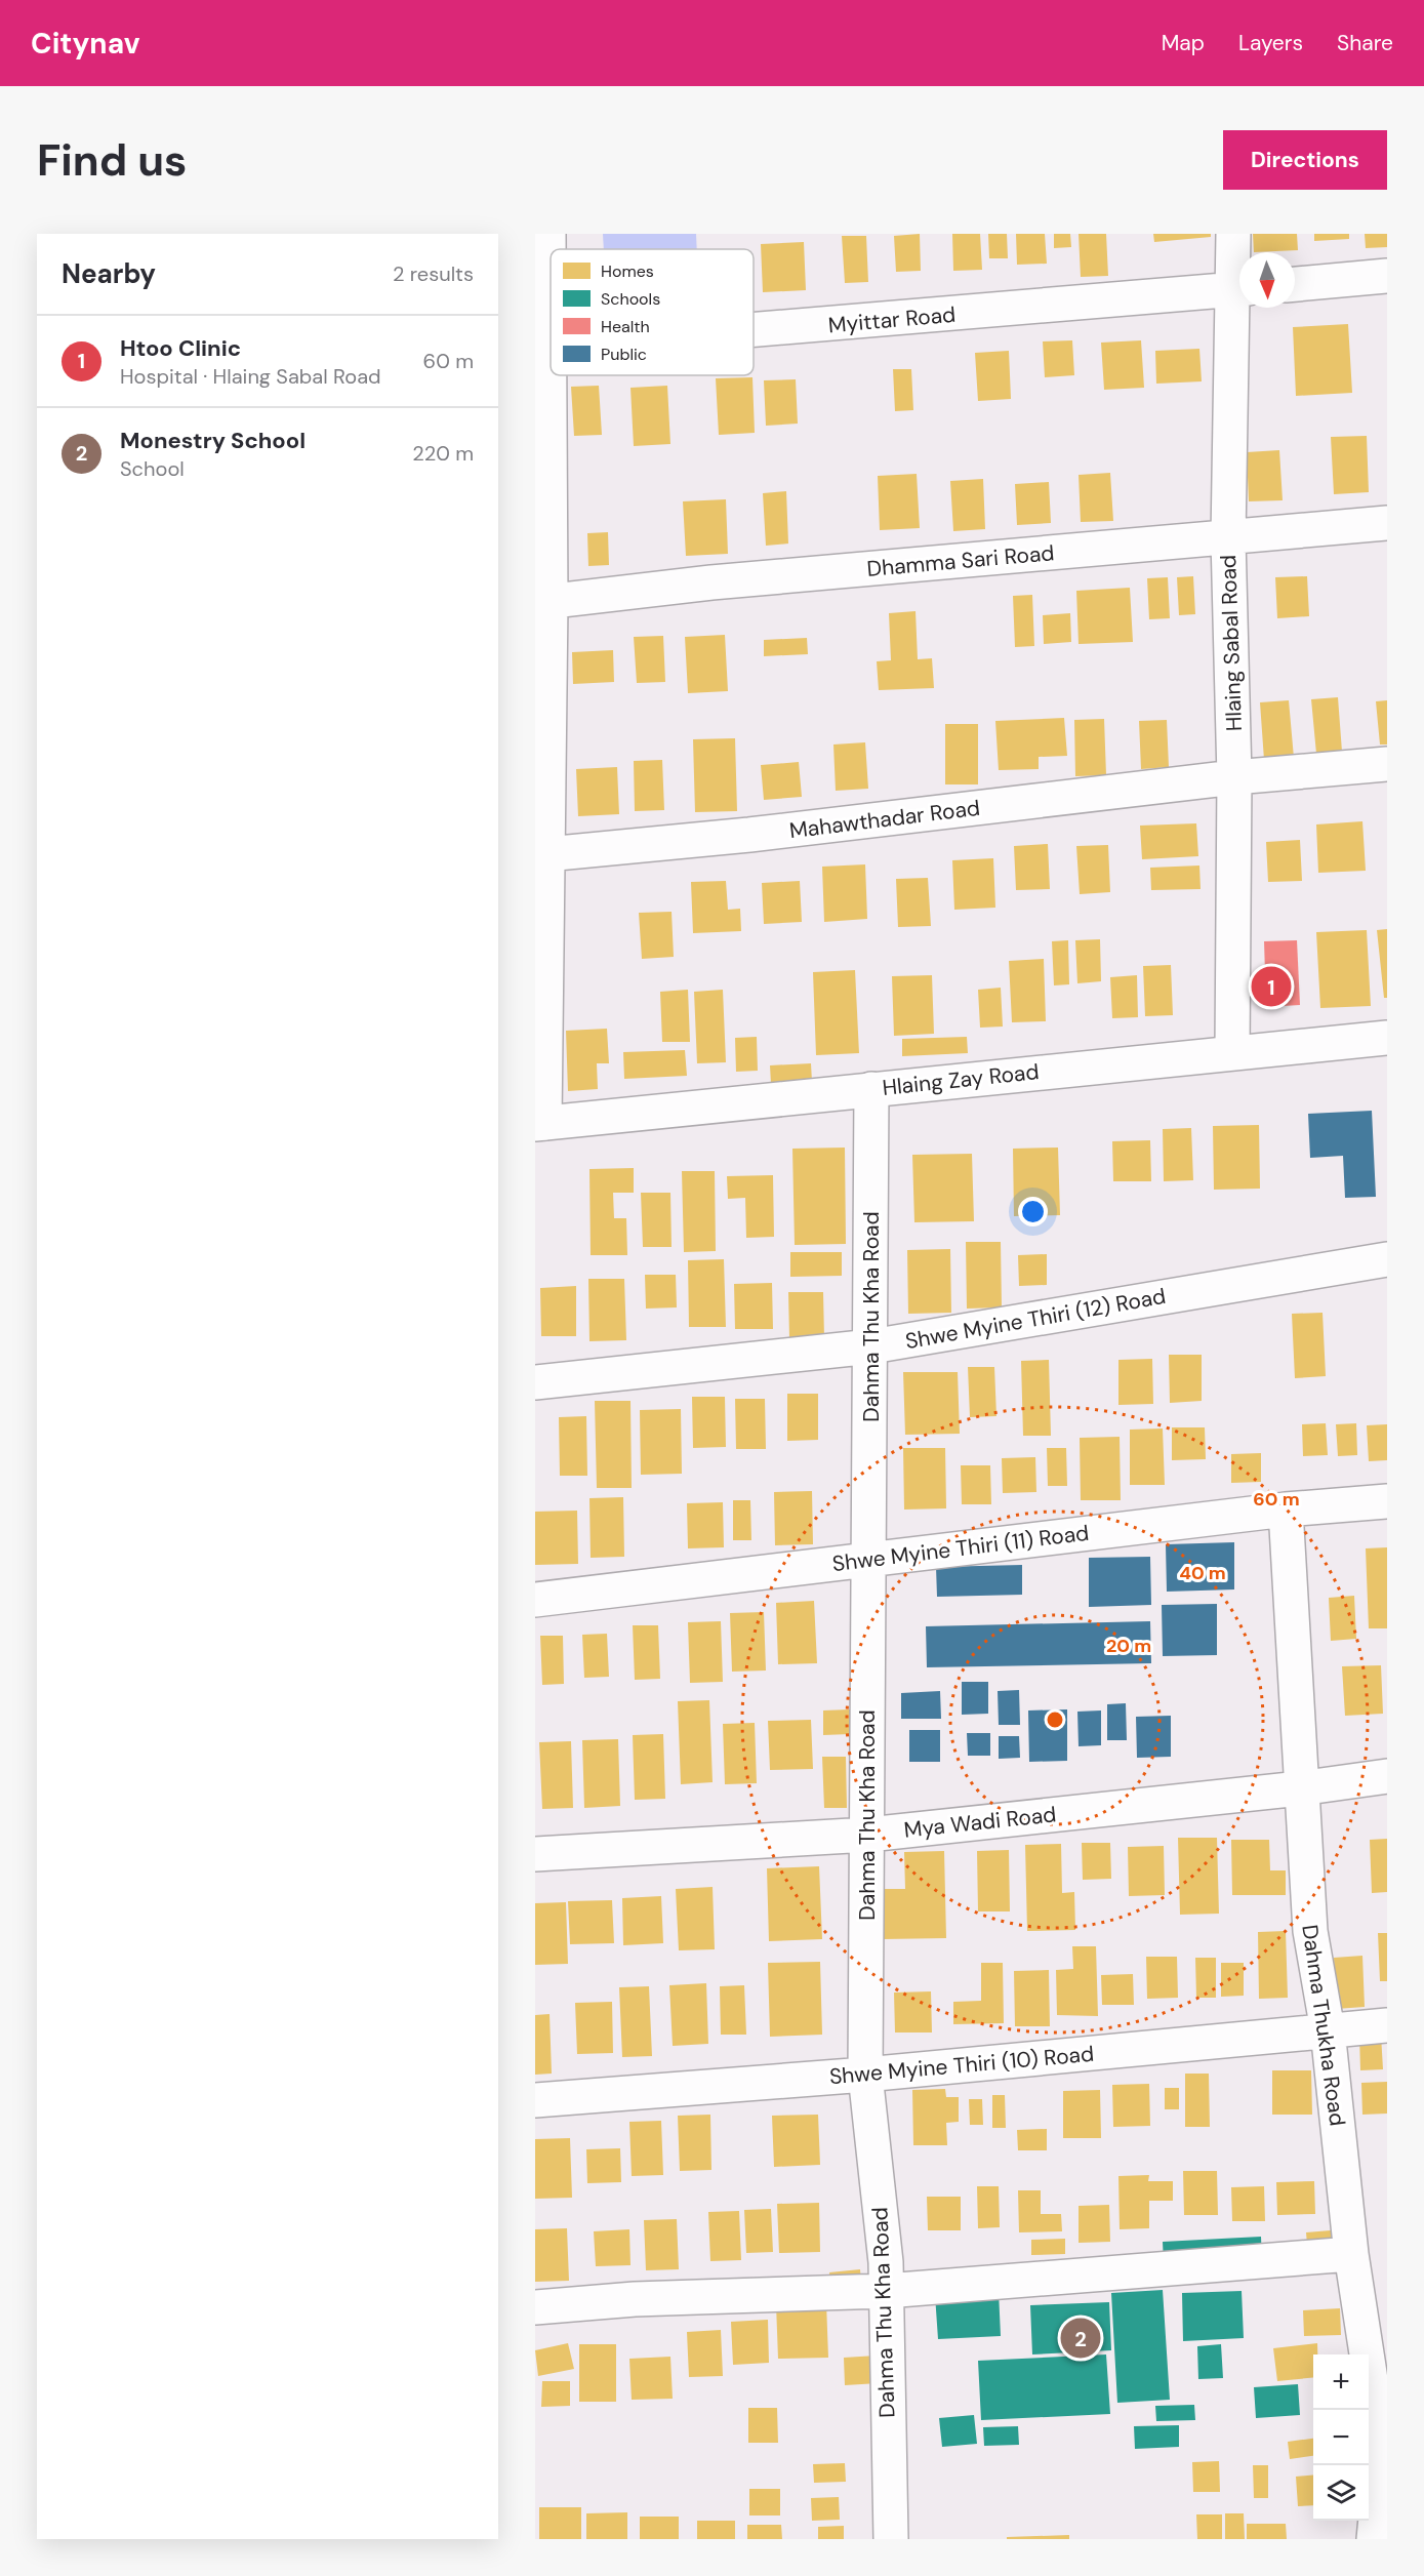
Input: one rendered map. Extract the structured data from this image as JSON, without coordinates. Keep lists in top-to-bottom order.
{
  "streets": {
    "street": [
      "Myittar Road",
      "Dhamma Sari Road",
      "Hlaing Sabal Road",
      "Mahawthadar Road",
      "Hlaing Zay Road",
      "Dahma Thu Kha Road",
      "Shwe Myine Thiri (12) Road",
      "Shwe Myine Thiri (11) Road",
      "Mya Wadi Road",
      "Dahma Thukha Road",
      "Shwe Myine Thiri (10) Road"
    ]
  },
  "crossings": [
    ["Dhamma Sari Road", "Hlaing Sabal Road"],
    ["Hlaing Sabal Road", "Mahawthadar Road"],
    ["Hlaing Sabal Road", "Hlaing Zay Road"],
    ["Hlaing Zay Road", "Dahma Thu Kha Road"],
    ["Dahma Thu Kha Road", "Shwe Myine Thiri (12) Road"],
    ["Dahma Thu Kha Road", "Shwe Myine Thiri (11) Road"],
    ["Dahma Thu Kha Road", "Mya Wadi Road"],
    ["Dahma Thu Kha Road", "Shwe Myine Thiri (10) Road"],
    ["Shwe Myine Thiri (11) Road", "Dahma Thukha Road"],
    ["Mya Wadi Road", "Dahma Thukha Road"],
    ["Dahma Thukha Road", "Shwe Myine Thiri (10) Road"]
  ],
  "legend": [
    "Homes",
    "Schools",
    "Health",
    "Public"
  ],
  "north": "bottom",
  "page": {
    "header": "Citynav",
    "nav": ["Map", "Layers", "Share"],
    "buttons": "Directions",
    "title": "Find us",
    "heading": ["Nearby", "2 results"],
    "list": [
      {
        "mark": "1",
        "name": "Htoo Clinic",
        "note": "Hospital · Hlaing Sabal Road",
        "value": "60 m"
      },
      {
        "mark": "2",
        "name": "Monestry School",
        "note": "School",
        "value": "220 m"
      }
    ],
    "pins": ["1", "2"],
    "map_buttons": ["+", "−"]
  },
  "rings": ["60 m", "40 m", "20 m"]
}
